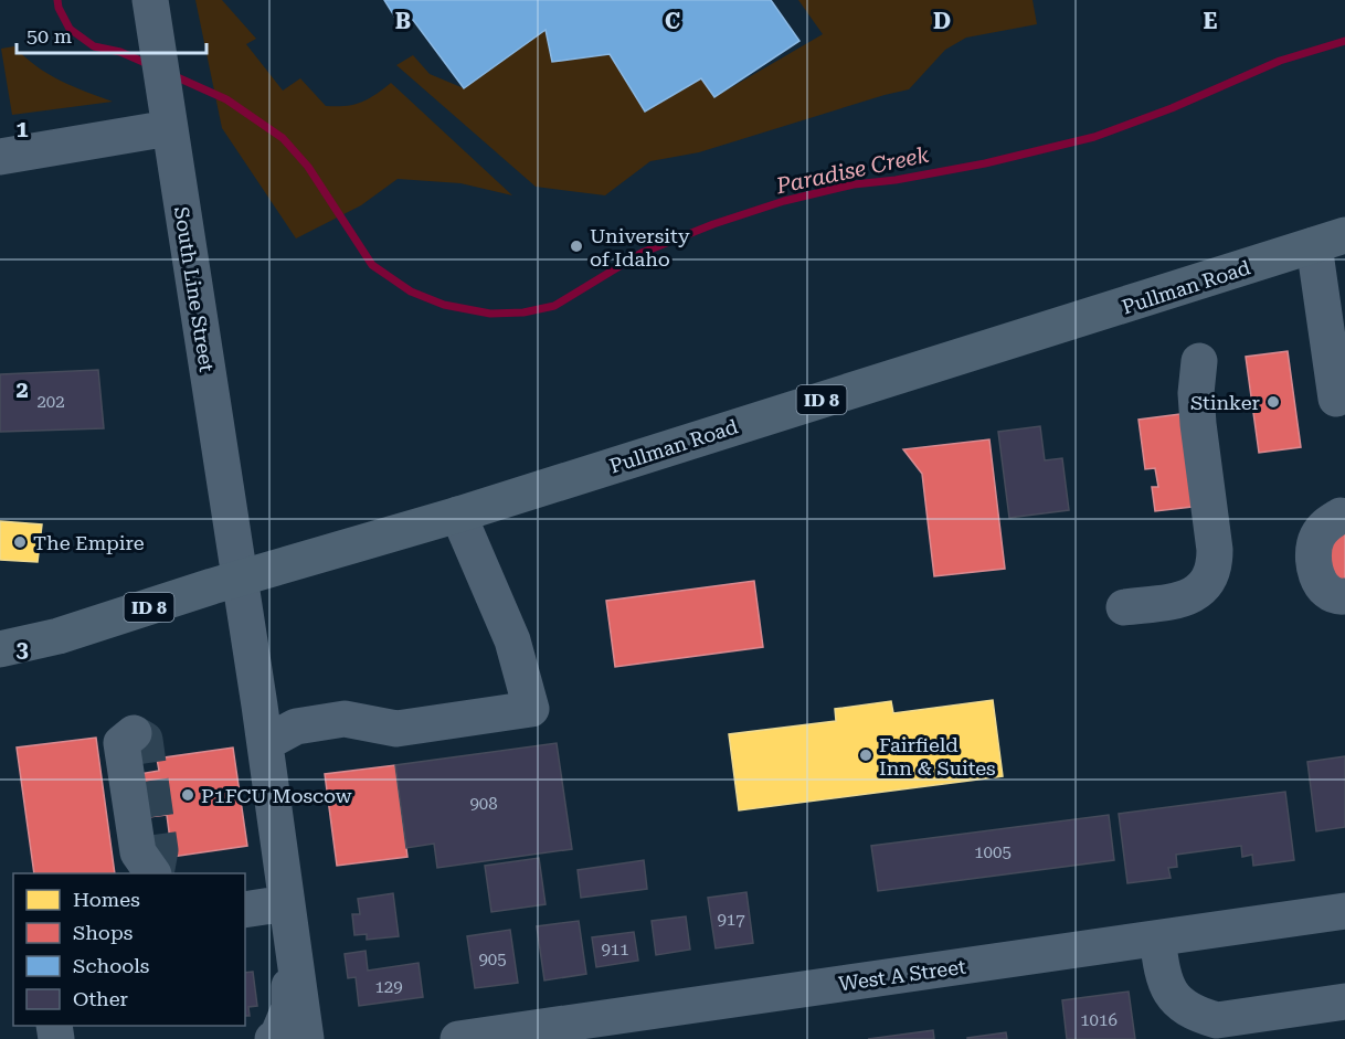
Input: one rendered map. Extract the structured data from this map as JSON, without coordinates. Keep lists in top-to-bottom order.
{
  "streets": {
    "main road": ["Pullman Road", "ID 8"],
    "street": ["South Line Street", "West A Street"]
  },
  "crossings": [
    ["Pullman Road", "South Line Street"]
  ],
  "water": ["Paradise Creek"],
  "places": [
    "University of Idaho",
    "Stinker",
    "The Empire",
    "Fairfield Inn & Suites",
    "P1FCU Moscow"
  ],
  "house_numbers": [
    "202",
    "908",
    "1005",
    "917",
    "911",
    "905",
    "129",
    "1016"
  ],
  "legend": [
    "Homes",
    "Shops",
    "Schools",
    "Other"
  ],
  "scale_bar": "50 m",
  "grid": {
    "columns": [
      "B",
      "C",
      "D",
      "E"
    ],
    "rows": ["1", "2", "3"]
  }
}
